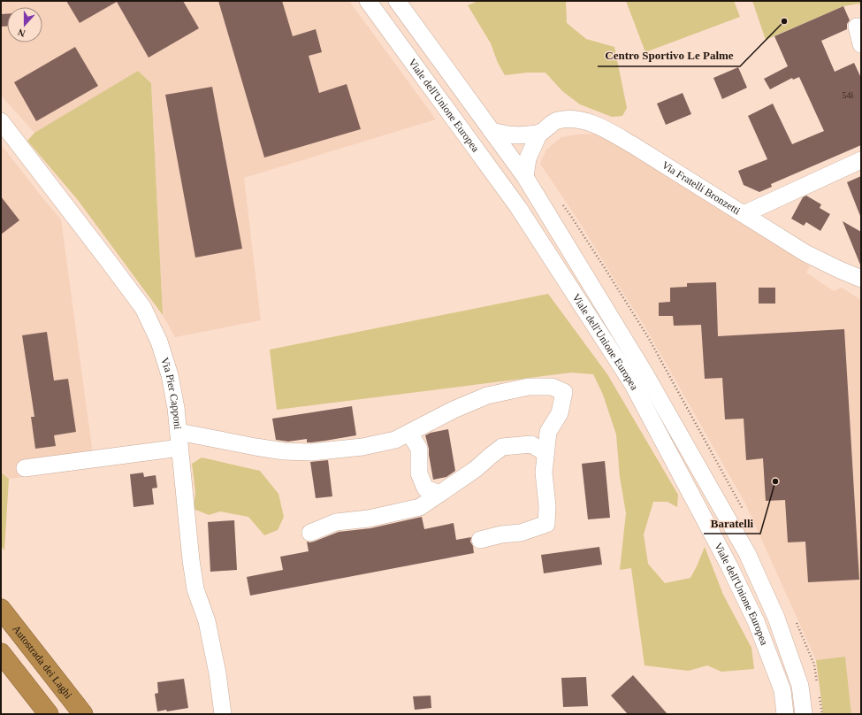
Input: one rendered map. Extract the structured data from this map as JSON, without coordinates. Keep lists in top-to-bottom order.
{
  "streets": {
    "highway": ["Autostrada dei Laghi"],
    "street": ["Viale dell'Unione Europea", "Via Fratelli Bronzetti", "Via Pier Capponi"]
  },
  "crossings": [
    ["Viale dell'Unione Europea", "Via Fratelli Bronzetti"]
  ],
  "places": ["Centro Sportivo Le Palme", "Baratelli"],
  "house_numbers": ["54i"],
  "north": "bottom"
}
